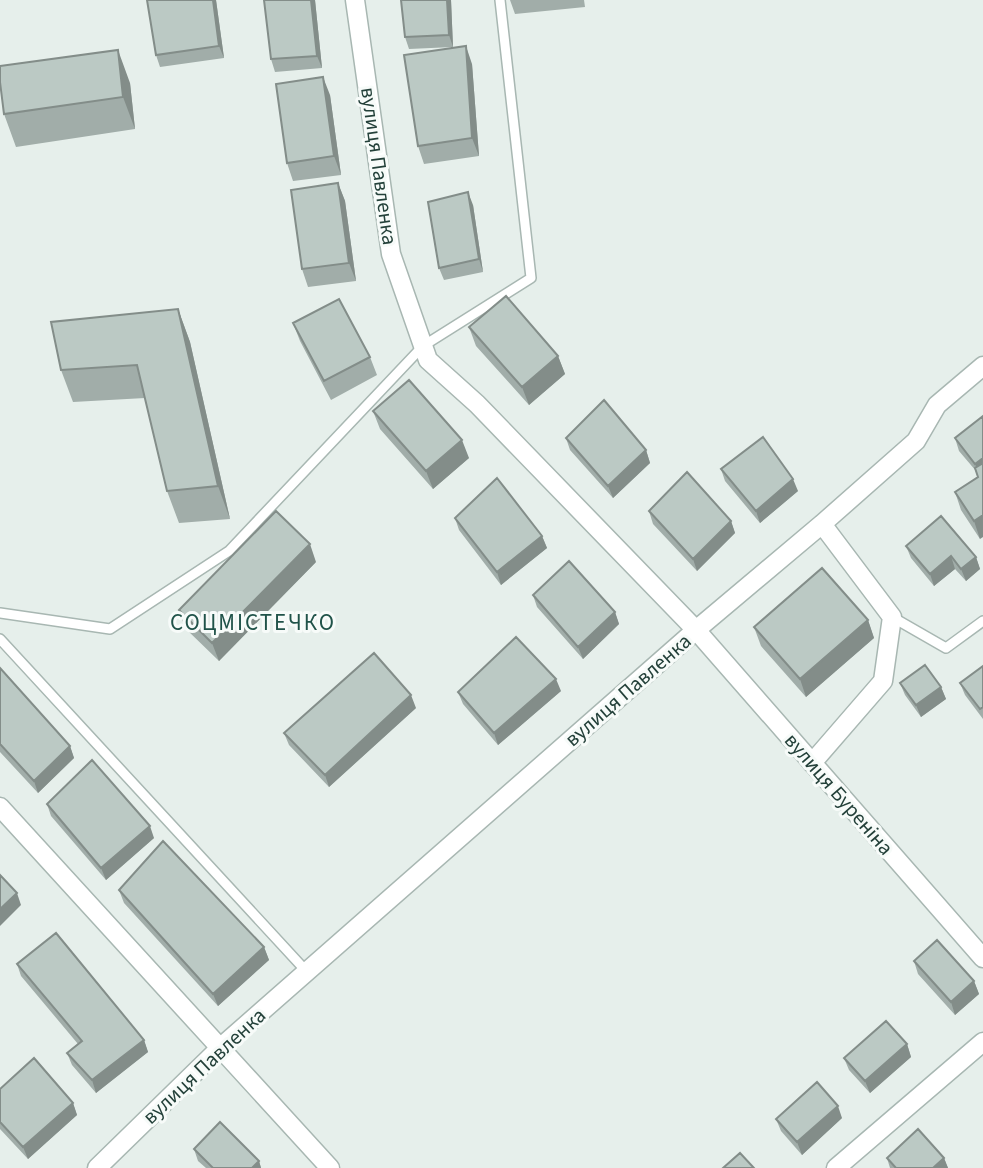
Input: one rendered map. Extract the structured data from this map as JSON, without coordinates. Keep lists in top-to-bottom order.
{
  "streets": {
    "street": ["вулиця Павленка", "вулиця Буреніна"]
  },
  "crossings": [
    ["вулиця Павленка", "вулиця Буреніна"]
  ],
  "districts": ["СОЦМІСТЕЧКО"]
}
